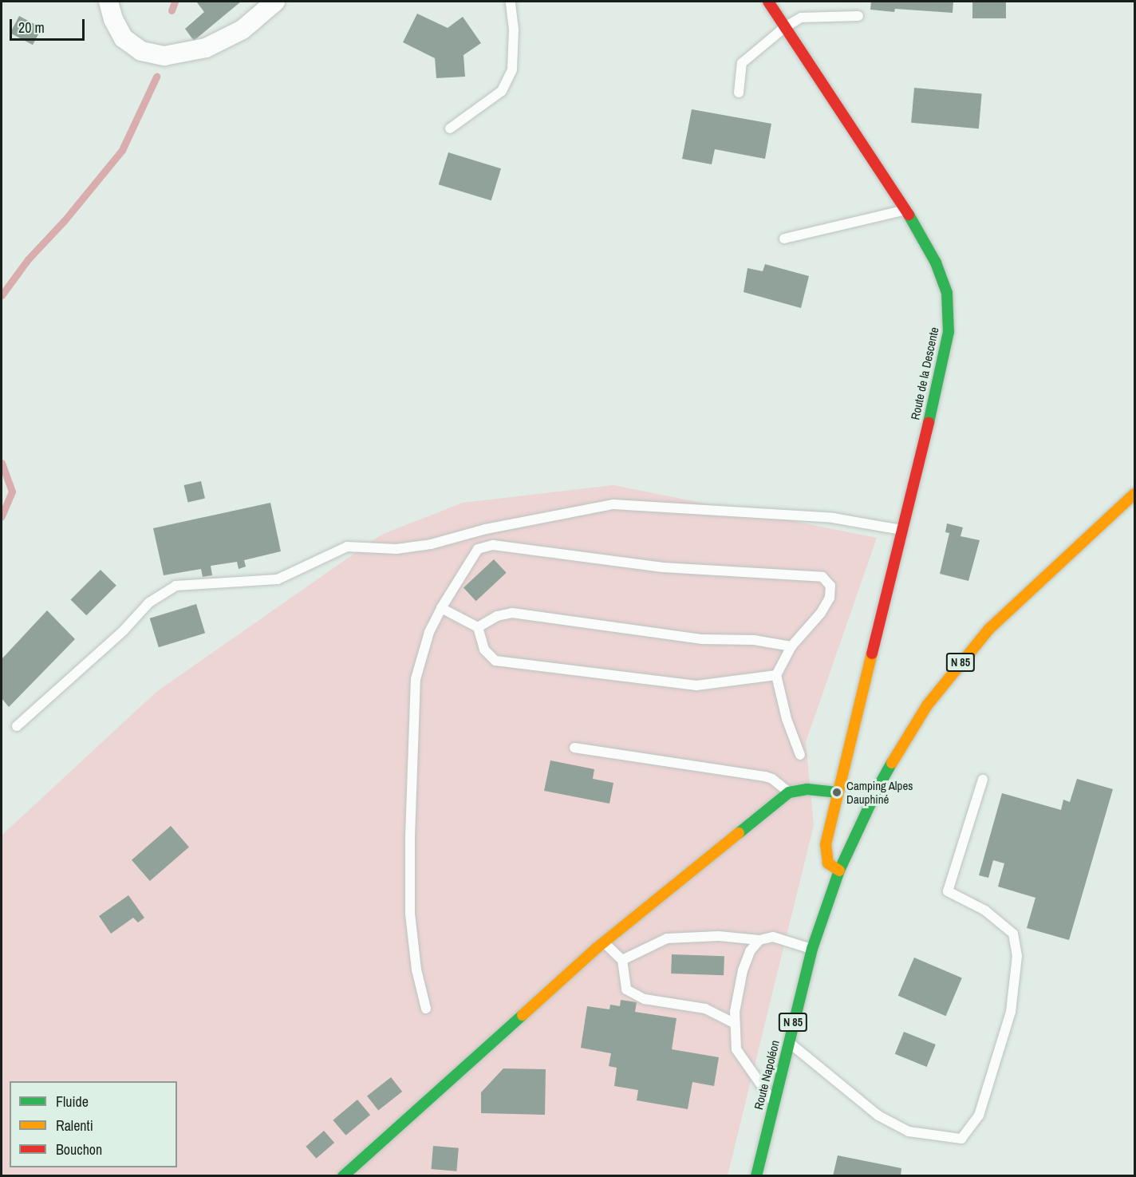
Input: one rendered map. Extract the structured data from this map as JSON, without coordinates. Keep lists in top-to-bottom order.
{
  "streets": {
    "street": ["Route de la Descente", "N 85", "Route Napoléon"]
  },
  "crossings": [
    ["Route de la Descente", "N 85"],
    ["Route de la Descente", "Route Napoléon"],
    ["N 85", "Route Napoléon"]
  ],
  "places": ["Camping Alpes Dauphiné"],
  "legend": ["Fluide", "Ralenti", "Bouchon"],
  "scale_bar": "20 m"
}
